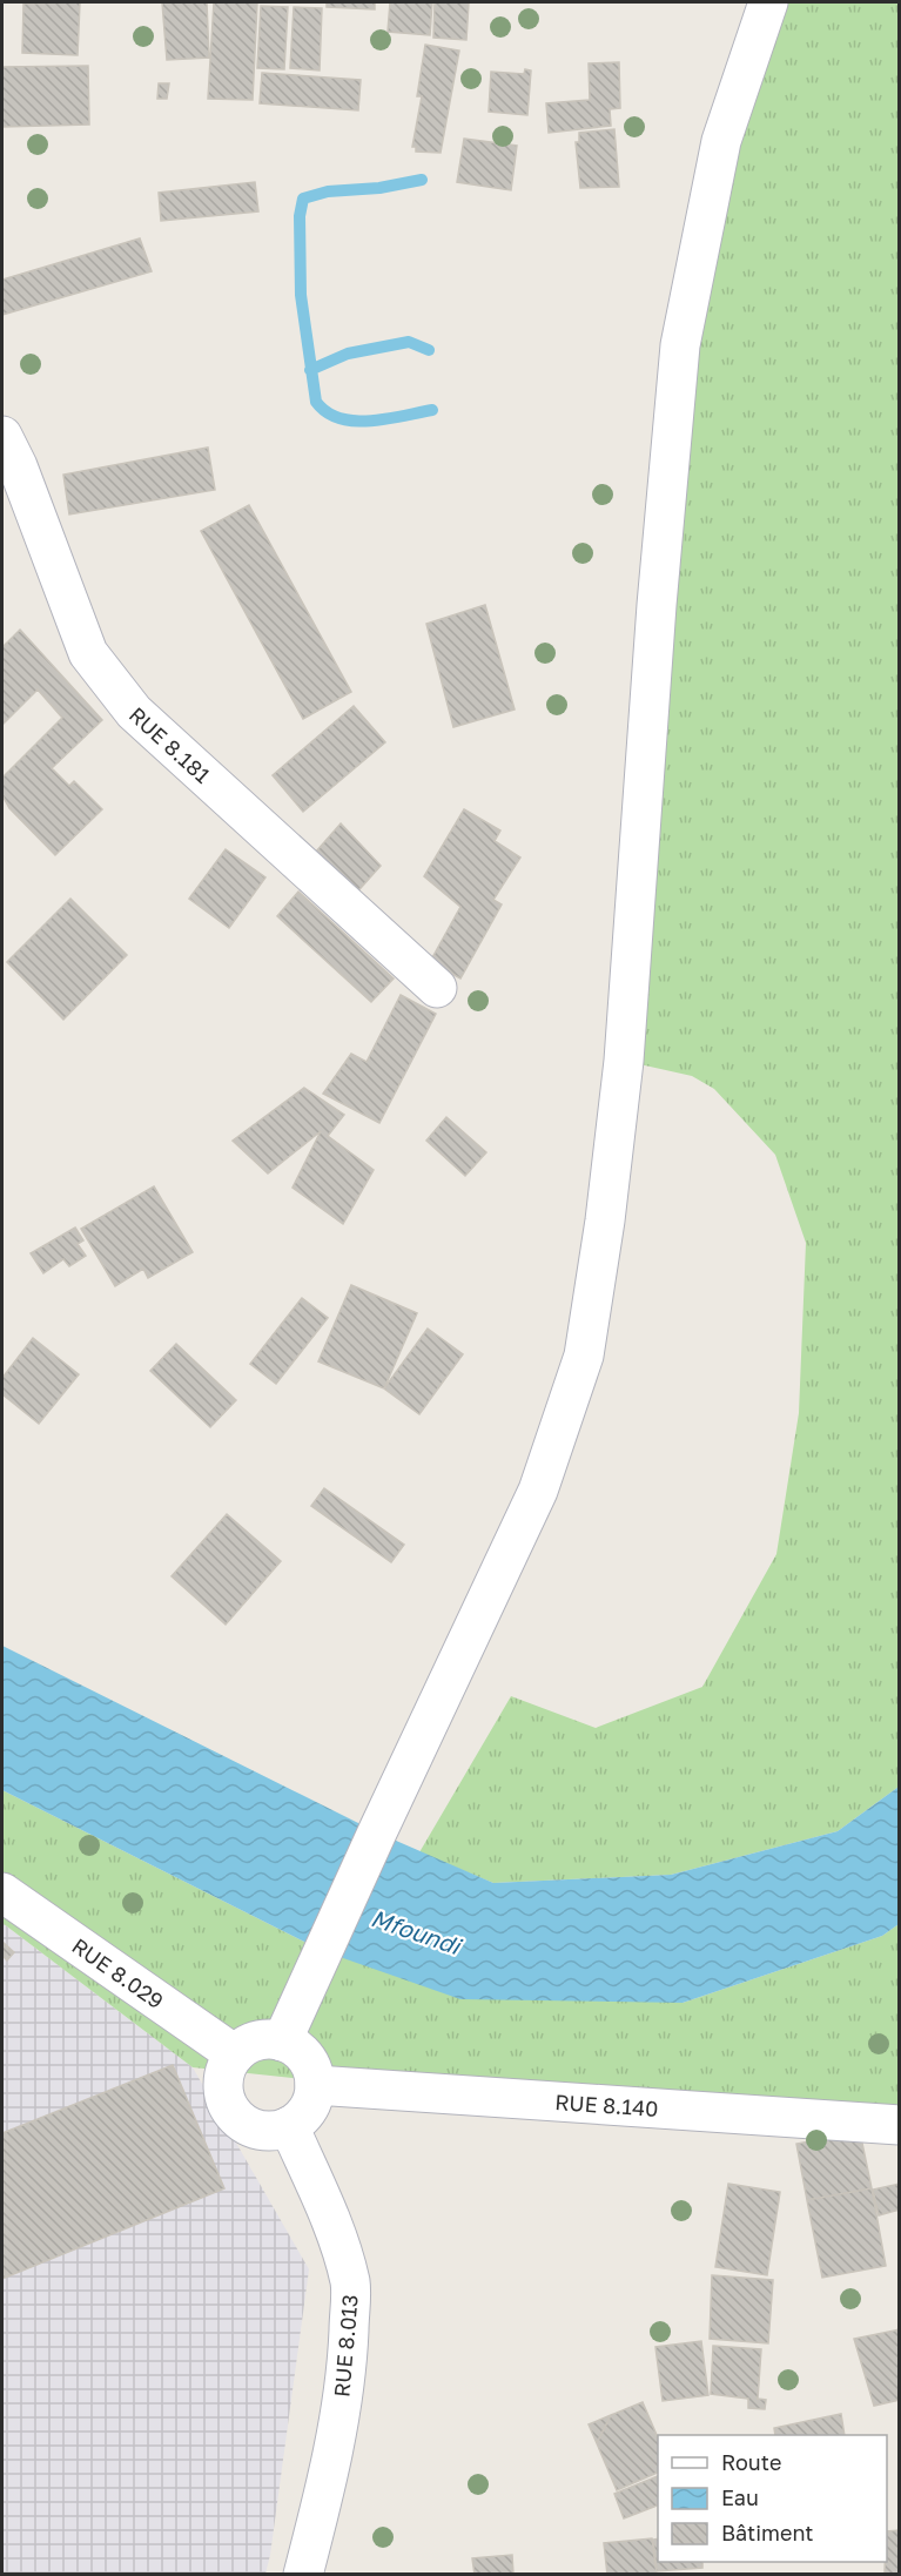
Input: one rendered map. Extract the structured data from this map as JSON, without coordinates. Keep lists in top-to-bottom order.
{
  "streets": {
    "main road": [
      "RUE 8.181",
      "RUE 8.029",
      "RUE 8.140",
      "RUE 8.013"
    ]
  },
  "crossings": [
    ["RUE 8.029", "RUE 8.140"],
    ["RUE 8.029", "RUE 8.013"],
    ["RUE 8.140", "RUE 8.013"]
  ],
  "water": ["Mfoundi"],
  "legend": ["Route", "Eau", "Bâtiment"]
}
